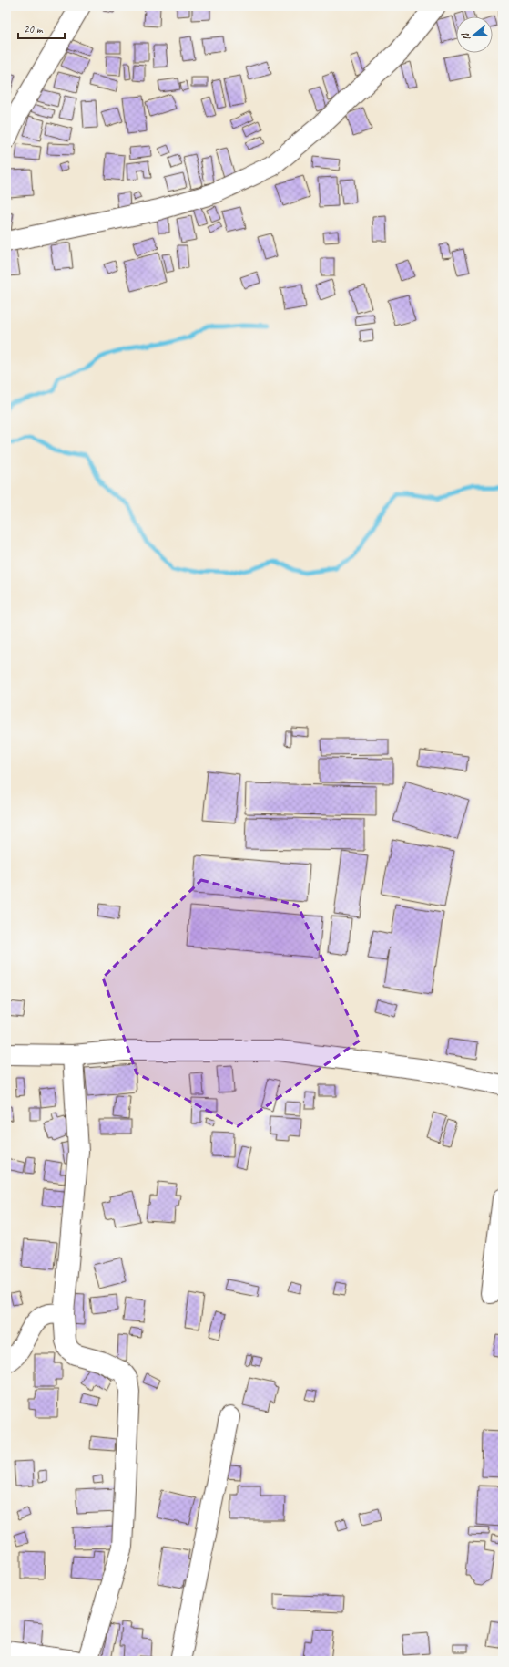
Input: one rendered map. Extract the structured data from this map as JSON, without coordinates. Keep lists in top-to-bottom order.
{
  "scale_bar": "20 m",
  "north": "left"
}
